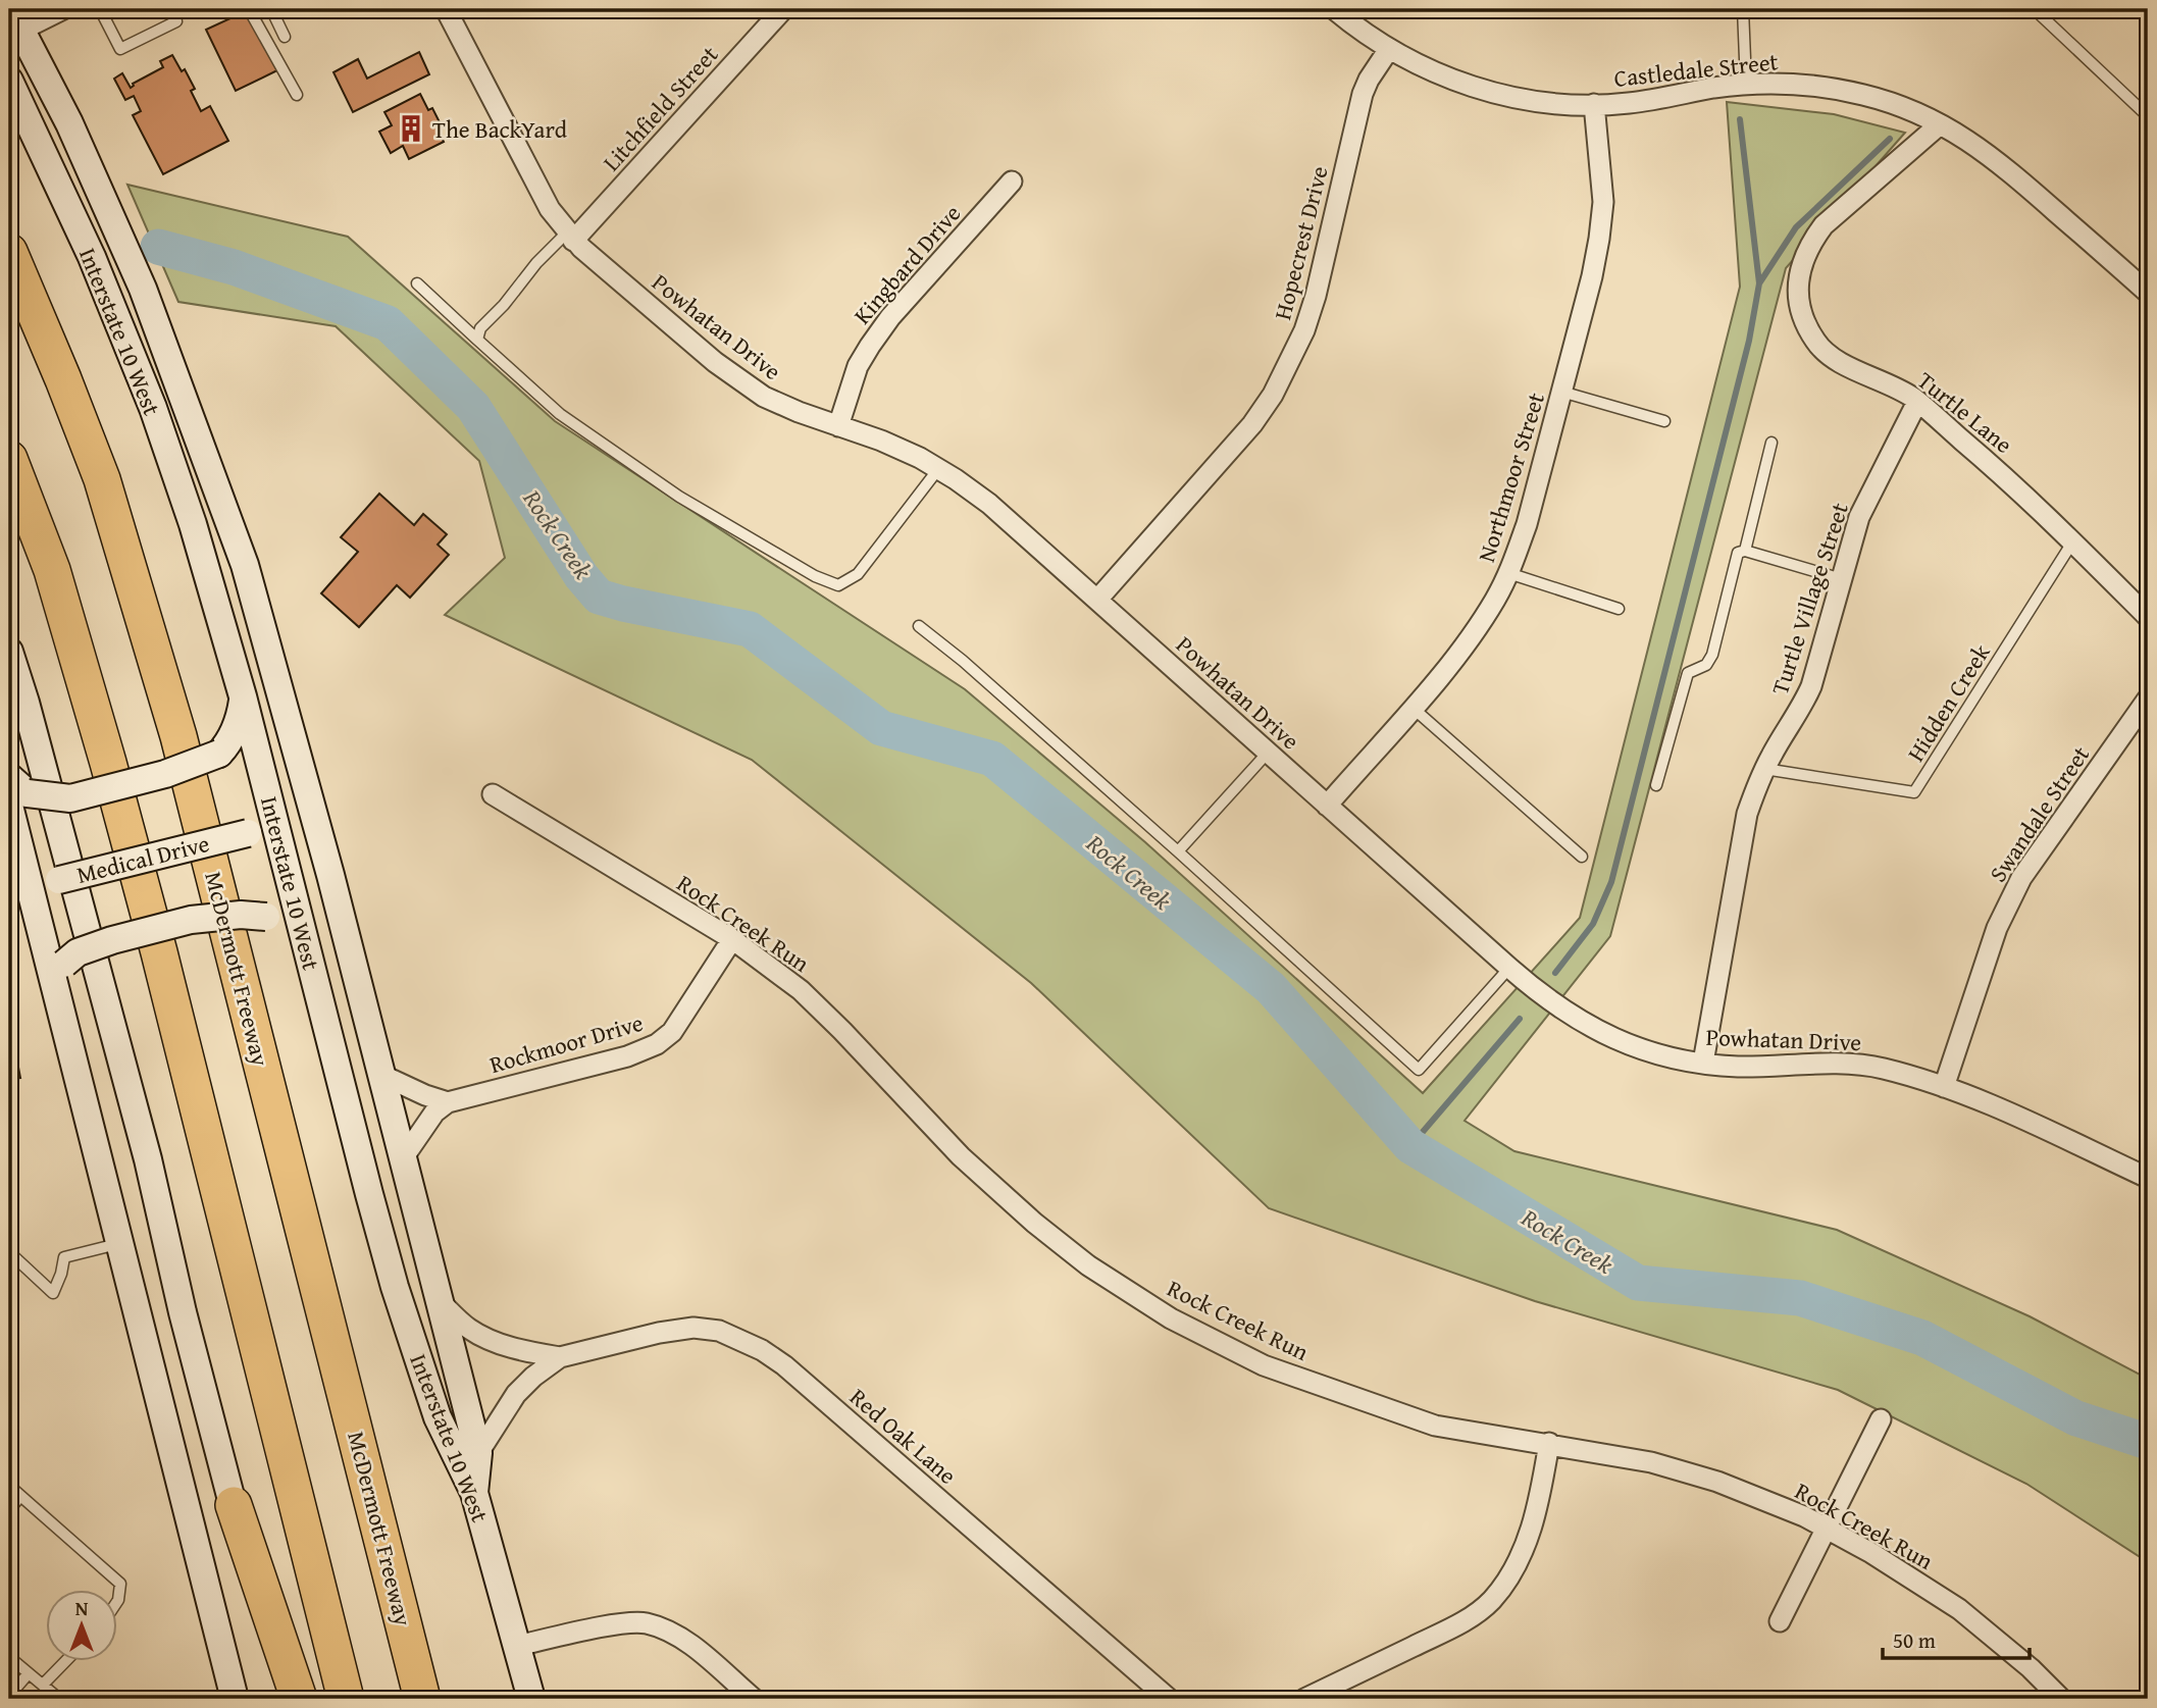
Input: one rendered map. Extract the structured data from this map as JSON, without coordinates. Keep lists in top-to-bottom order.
{
  "streets": {
    "highway": ["McDermott Freeway"],
    "main road": ["Interstate 10 West", "Medical Drive"],
    "street": [
      "Castledale Street",
      "Litchfield Street",
      "Hopecrest Drive",
      "Kingbard Drive",
      "Powhatan Drive",
      "Turtle Lane",
      "Northmoor Street",
      "Turtle Village Street",
      "Swandale Street",
      "Rock Creek Run",
      "Rockmoor Drive",
      "Red Oak Lane"
    ],
    "lane": ["Hidden Creek"]
  },
  "crossings": [
    ["Castledale Street", "Hopecrest Drive"],
    ["Castledale Street", "Turtle Lane"],
    ["Castledale Street", "Northmoor Street"],
    ["Litchfield Street", "Powhatan Drive"],
    ["Hopecrest Drive", "Powhatan Drive"],
    ["Kingbard Drive", "Powhatan Drive"],
    ["Powhatan Drive", "Northmoor Street"],
    ["Powhatan Drive", "Turtle Village Street"],
    ["Powhatan Drive", "Swandale Street"],
    ["Interstate 10 West", "Medical Drive"],
    ["Turtle Lane", "Turtle Village Street"],
    ["Turtle Lane", "Hidden Creek"],
    ["Turtle Village Street", "Hidden Creek"],
    ["Rock Creek Run", "Rockmoor Drive"]
  ],
  "water": ["Rock Creek"],
  "places": {
    "building": ["The BackYard"]
  },
  "scale_bar": "50 m",
  "north": "top"
}
